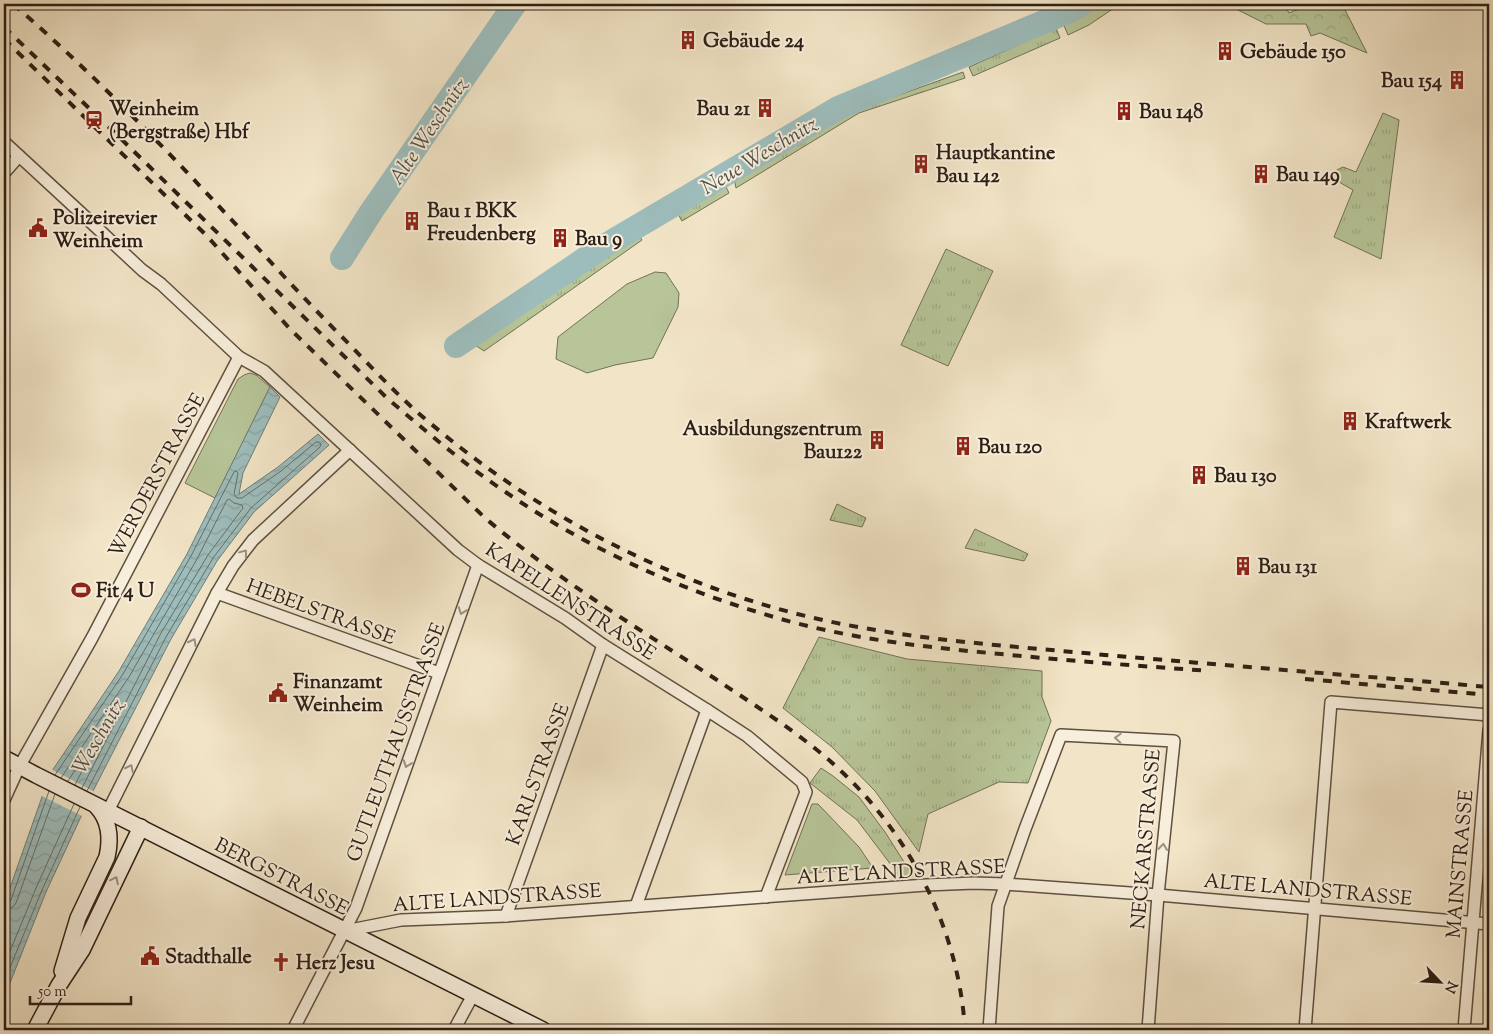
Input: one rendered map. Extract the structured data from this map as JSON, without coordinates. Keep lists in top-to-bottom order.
{
  "streets": {
    "main road": ["BERGSTRASSE"],
    "street": [
      "WERDERSTRASSE",
      "KAPELLENSTRASSE",
      "HEBELSTRASSE",
      "GUTLEUTHAUSSTRASSE",
      "KARLSTRASSE",
      "NECKARSTRASSE",
      "MAINSTRASSE",
      "ALTE LANDSTRASSE"
    ]
  },
  "crossings": [
    ["WERDERSTRASSE", "KAPELLENSTRASSE"],
    ["WERDERSTRASSE", "BERGSTRASSE"],
    ["KAPELLENSTRASSE", "GUTLEUTHAUSSTRASSE"],
    ["KAPELLENSTRASSE", "KARLSTRASSE"],
    ["KAPELLENSTRASSE", "ALTE LANDSTRASSE"],
    ["HEBELSTRASSE", "GUTLEUTHAUSSTRASSE"],
    ["GUTLEUTHAUSSTRASSE", "ALTE LANDSTRASSE"],
    ["GUTLEUTHAUSSTRASSE", "BERGSTRASSE"],
    ["KARLSTRASSE", "ALTE LANDSTRASSE"],
    ["NECKARSTRASSE", "ALTE LANDSTRASSE"],
    ["MAINSTRASSE", "ALTE LANDSTRASSE"],
    ["ALTE LANDSTRASSE", "BERGSTRASSE"]
  ],
  "one_way": ["GUTLEUTHAUSSTRASSE"],
  "water": ["Alte Weschnitz", "Neue Weschnitz", "Weschnitz"],
  "places": {
    "building": [
      "Gebäude 24",
      "Gebäude 150",
      "Bau 154",
      "Bau 21",
      "Bau 148",
      "Hauptkantine Bau 142",
      "Bau 149",
      "Bau 1 BKK Freudenberg",
      "Bau 9",
      "Kraftwerk",
      "Ausbildungszentrum Bau122",
      "Bau 120",
      "Bau 130",
      "Bau 131"
    ],
    "station": ["Weinheim (Bergstraße) Hbf"],
    "public building": ["Polizeirevier Weinheim", "Finanzamt Weinheim", "Stadthalle"],
    "sports": ["Fit 4 U"],
    "church": ["Herz Jesu"]
  },
  "scale_bar": "50 m",
  "north": "bottom right"
}
